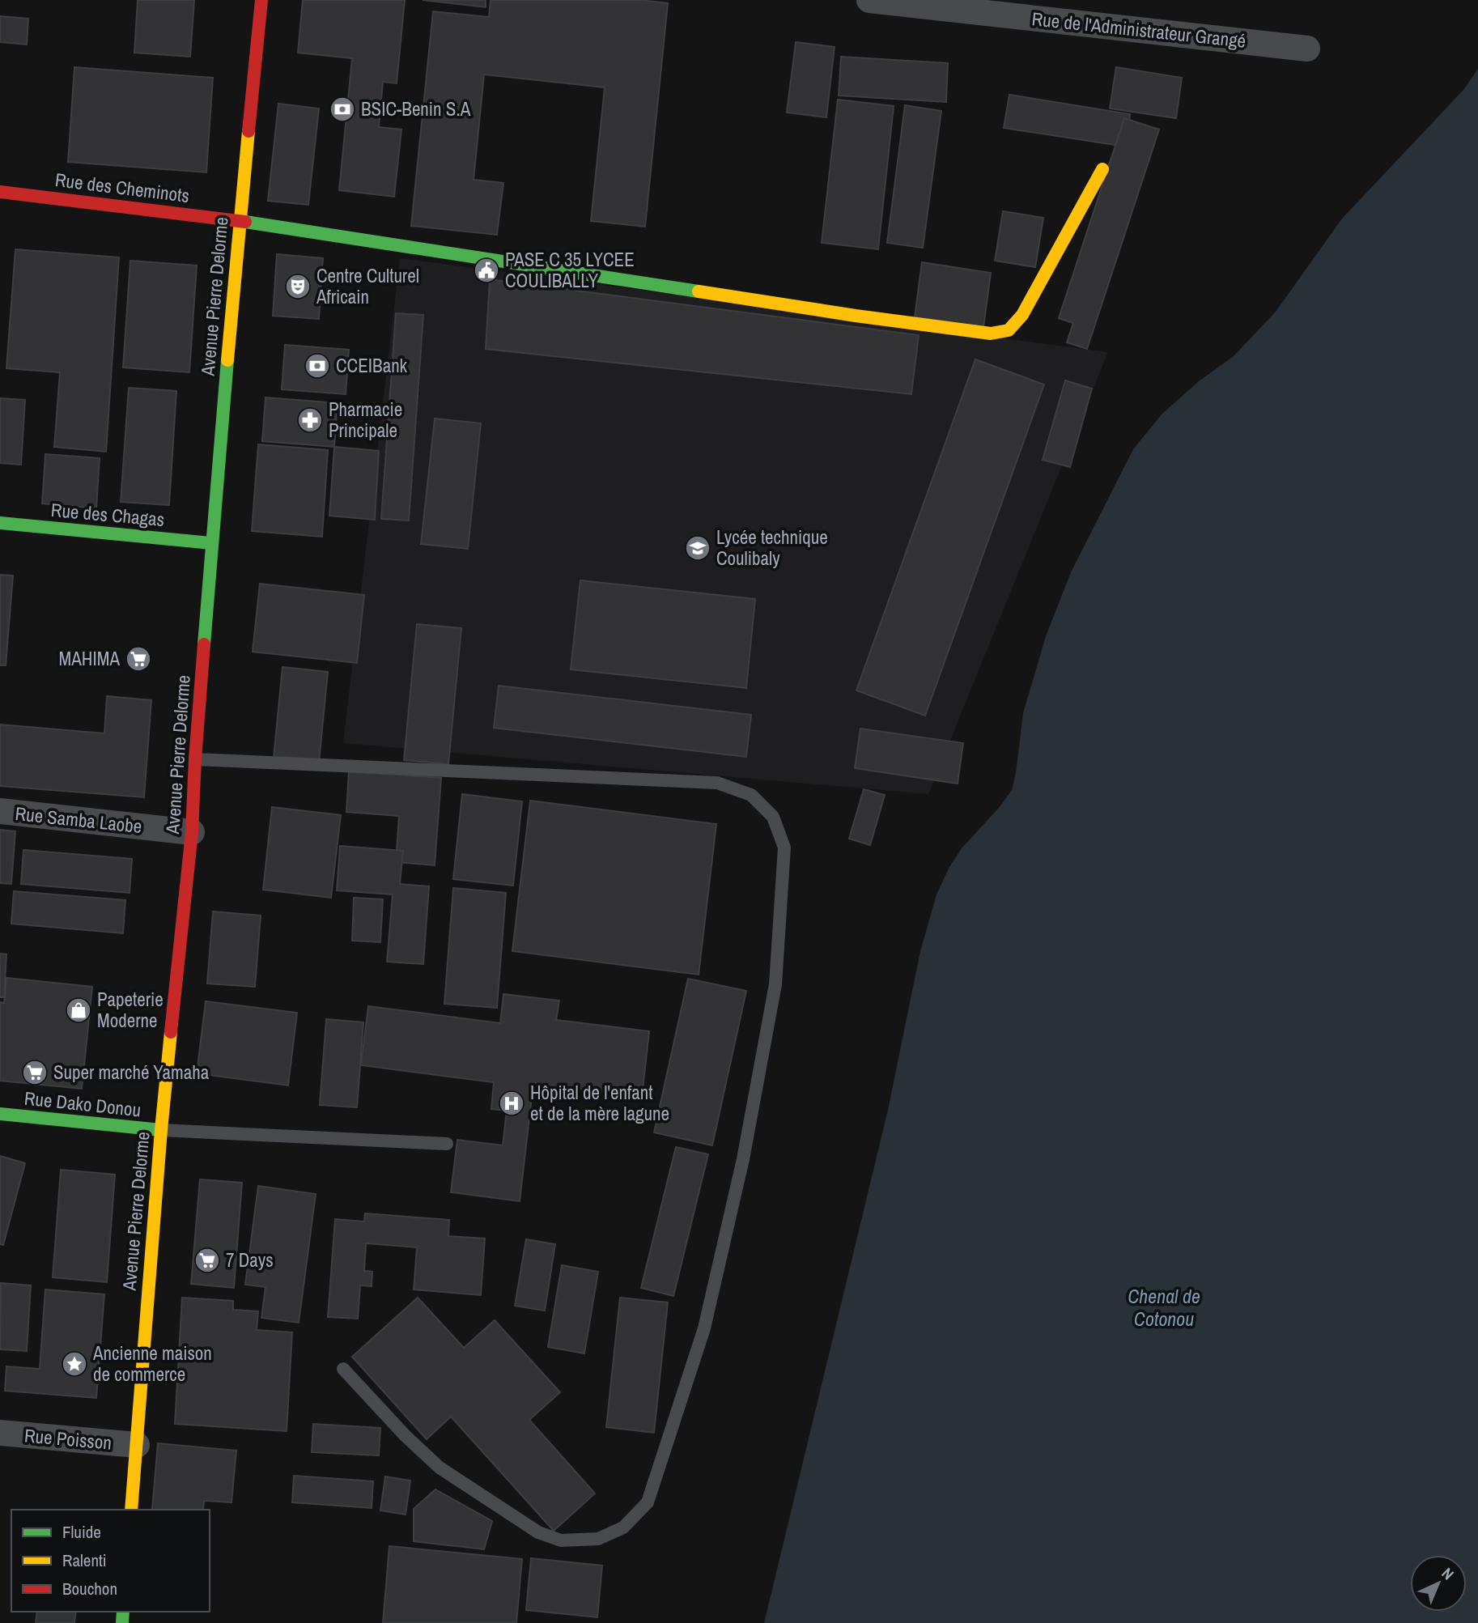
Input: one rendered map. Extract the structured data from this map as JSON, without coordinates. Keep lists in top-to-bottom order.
{
  "streets": {
    "street": [
      "Rue de l'Administrateur Grangé",
      "Rue des Cheminots",
      "Avenue Pierre Delorme",
      "Rue des Chagas",
      "Rue Samba Laobe",
      "Rue Dako Donou",
      "Rue Poisson"
    ]
  },
  "crossings": [
    ["Rue des Cheminots", "Avenue Pierre Delorme"],
    ["Avenue Pierre Delorme", "Rue des Chagas"],
    ["Avenue Pierre Delorme", "Rue Samba Laobe"],
    ["Avenue Pierre Delorme", "Rue Dako Donou"],
    ["Avenue Pierre Delorme", "Rue Poisson"]
  ],
  "water": ["Chenal de Cotonou"],
  "places": {
    "bank": ["BSIC-Benin S.A", "CCEIBank"],
    "public building": ["PASE C 35 LYCEE COULIBALLY"],
    "theatre": ["Centre Culturel Africain"],
    "pharmacy": ["Pharmacie Principale"],
    "school or university": ["Lycée technique Coulibaly"],
    "supermarket": ["MAHIMA", "Super marché Yamaha", "7 Days"],
    "shop": ["Papeterie Moderne"],
    "hospital": ["Hôpital de l'enfant et de la mère lagune"],
    "place": ["Ancienne maison de commerce"]
  },
  "legend": ["Fluide", "Ralenti", "Bouchon"],
  "north": "top right"
}
